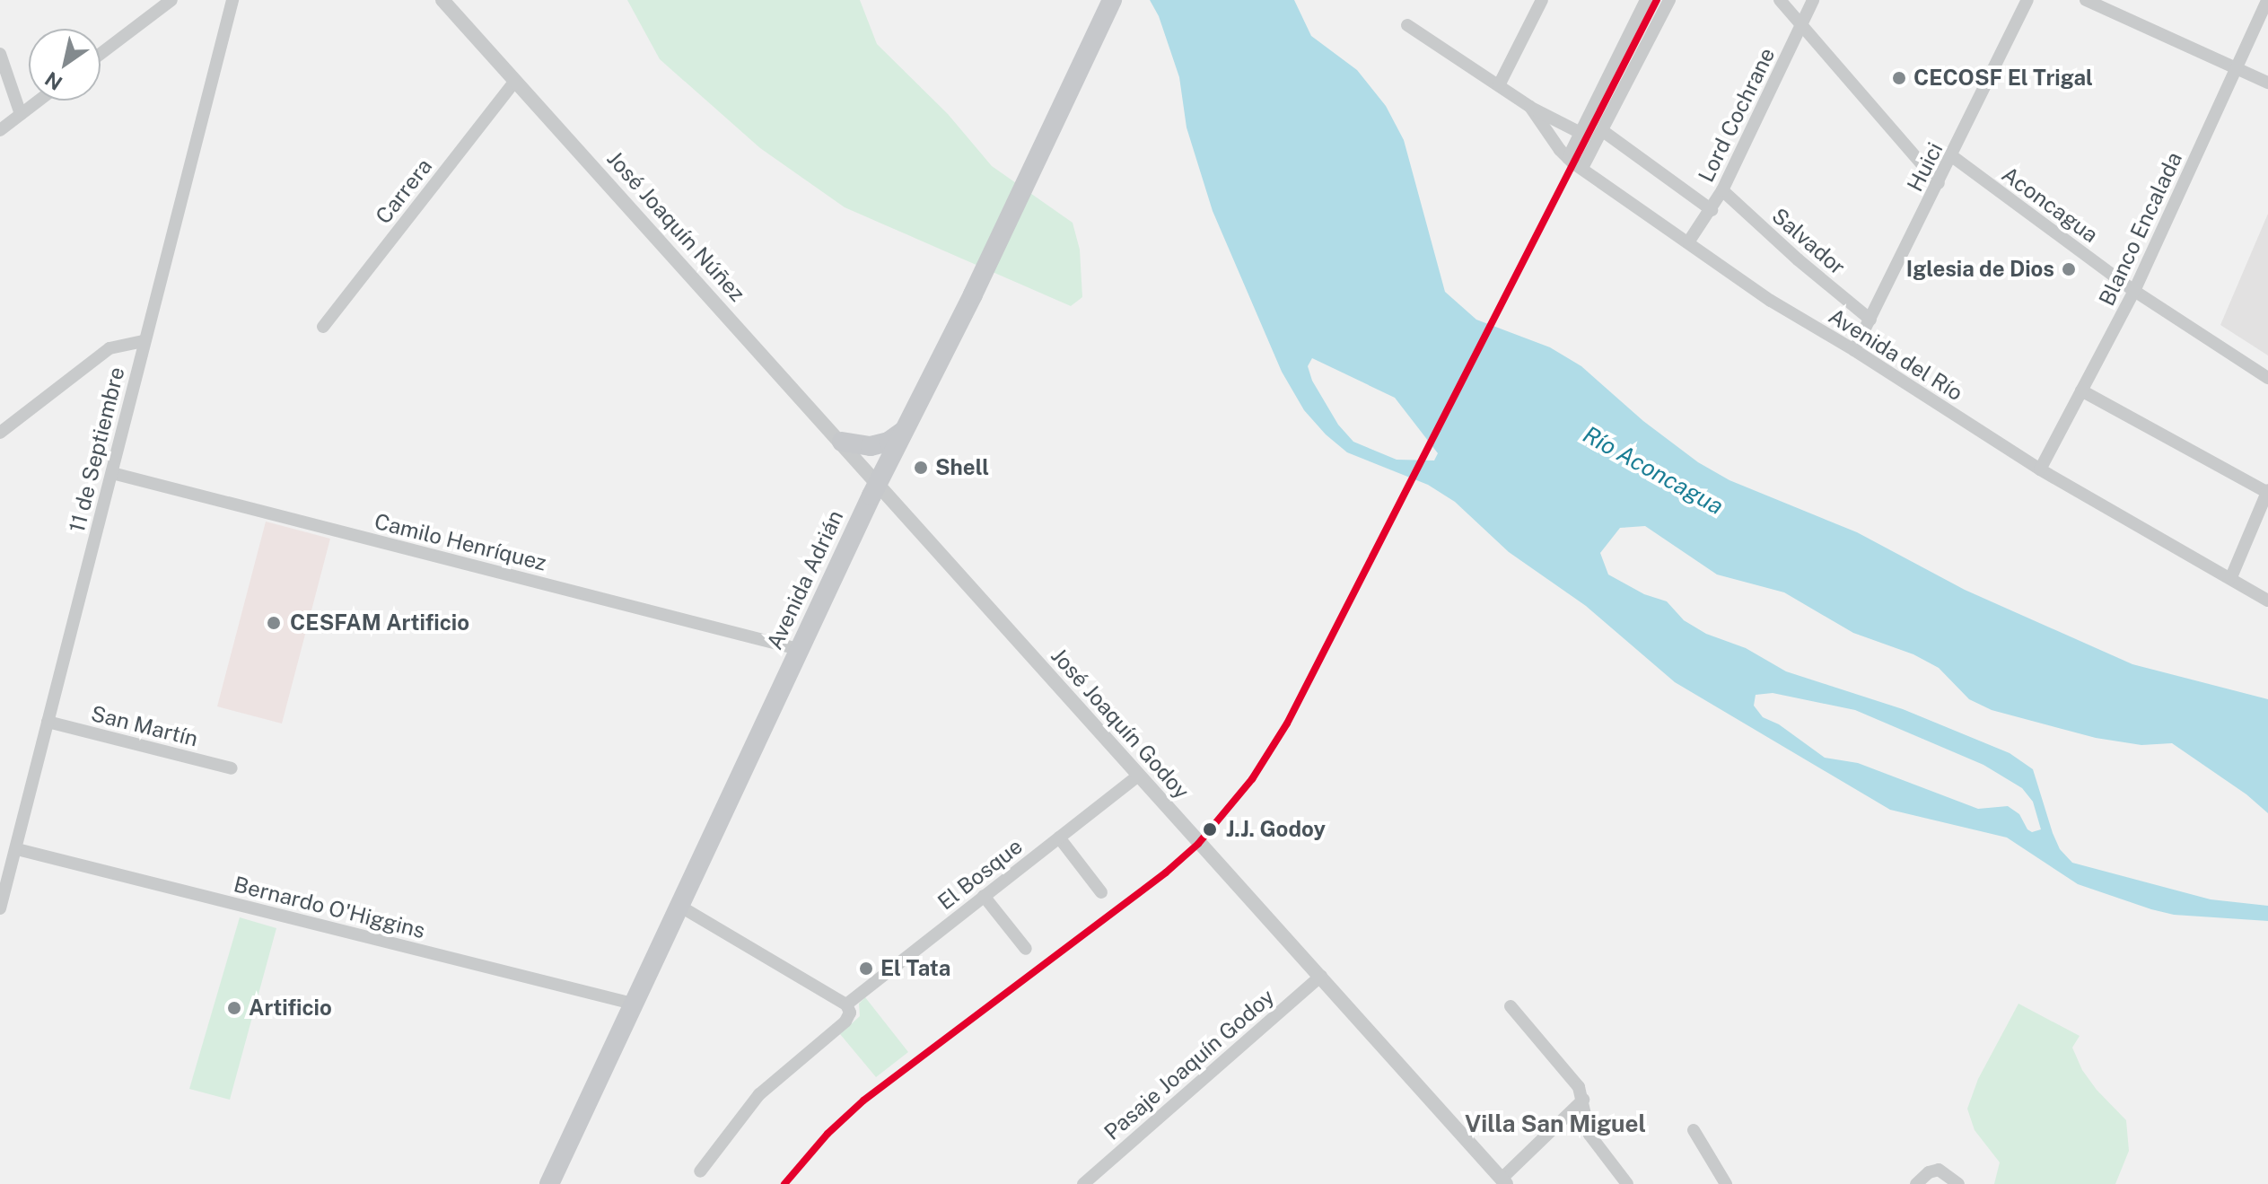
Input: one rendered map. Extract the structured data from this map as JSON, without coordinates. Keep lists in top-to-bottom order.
{
  "streets": {
    "main road": ["Avenida Adrián"],
    "street": [
      "Lord Cochrane",
      "Huici",
      "Carrera",
      "Aconcagua",
      "José Joaquín Núñez",
      "Blanco Encalada",
      "Salvador",
      "Avenida del Río",
      "11 de Septiembre",
      "Camilo Henríquez",
      "José Joaquín Godoy",
      "San Martín",
      "El Bosque",
      "Bernardo O'Higgins",
      "Pasaje Joaquín Godoy"
    ]
  },
  "crossings": [
    ["Lord Cochrane", "Salvador"],
    ["Lord Cochrane", "Avenida del Río"],
    ["Huici", "Aconcagua"],
    ["Huici", "Salvador"],
    ["Huici", "Avenida del Río"],
    ["Carrera", "José Joaquín Núñez"],
    ["Aconcagua", "Blanco Encalada"],
    ["José Joaquín Núñez", "Avenida Adrián"],
    ["José Joaquín Núñez", "José Joaquín Godoy"],
    ["Blanco Encalada", "Avenida del Río"],
    ["11 de Septiembre", "Camilo Henríquez"],
    ["11 de Septiembre", "San Martín"],
    ["11 de Septiembre", "Bernardo O'Higgins"],
    ["Camilo Henríquez", "Avenida Adrián"],
    ["Avenida Adrián", "José Joaquín Godoy"],
    ["Avenida Adrián", "Bernardo O'Higgins"],
    ["José Joaquín Godoy", "El Bosque"],
    ["José Joaquín Godoy", "Pasaje Joaquín Godoy"]
  ],
  "districts": ["Villa San Miguel"],
  "water": ["Río Aconcagua"],
  "places": [
    "CECOSF El Trigal",
    "Iglesia de Dios",
    "Shell",
    "CESFAM Artificio",
    "J.J. Godoy",
    "El Tata",
    "Artificio"
  ],
  "north": "bottom left"
}
